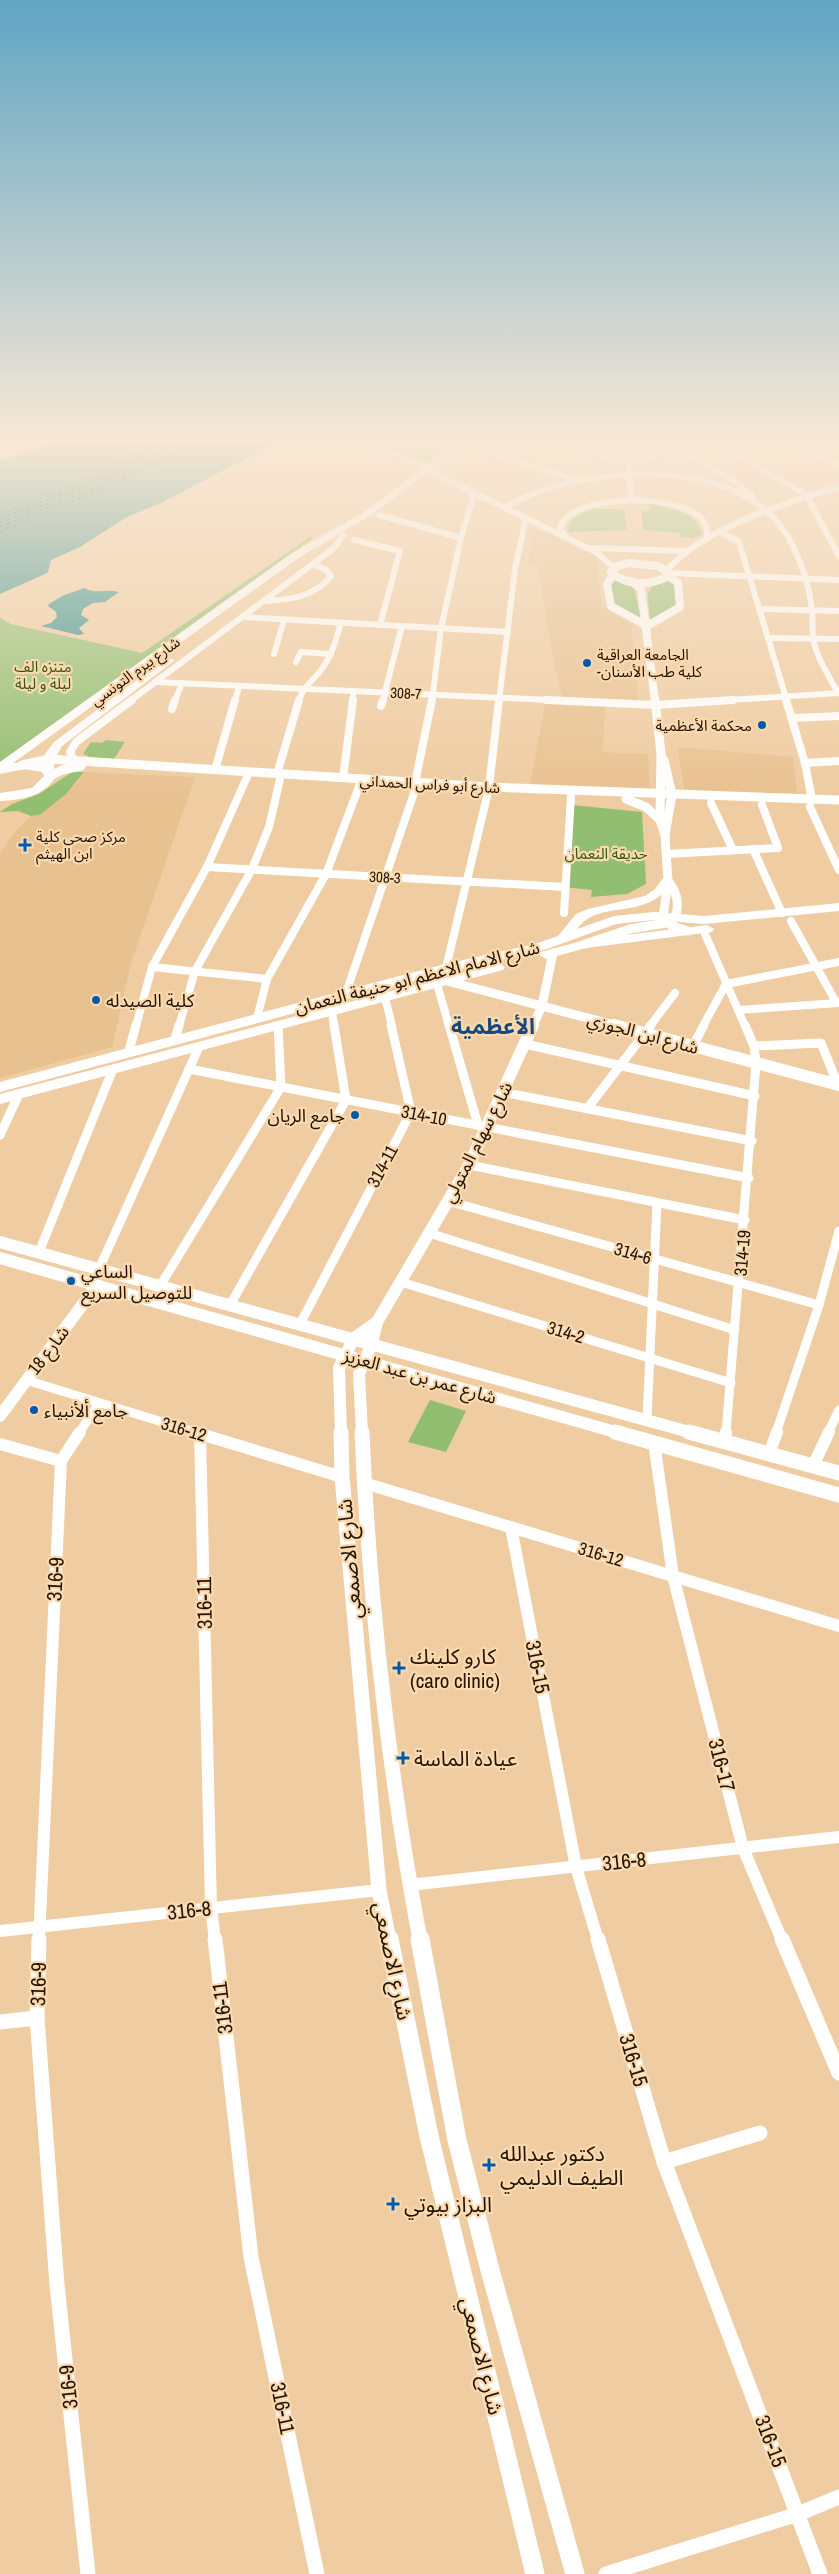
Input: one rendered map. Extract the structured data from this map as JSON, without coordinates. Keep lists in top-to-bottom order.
{
  "streets": {
    "main road": ["شارع بيرم التونسي", "شارع الامام الاعظم ابو حنيفة النعمان"],
    "street": [
      "308-7",
      "شارع أبو فراس الحمداني",
      "308-3",
      "شارع ابن الجوزي",
      "314-10",
      "شارع سهام المتولي",
      "314-11",
      "314-6",
      "314-19",
      "314-2",
      "شارع 18",
      "شارع عمر بن عبد العزيز",
      "316-12",
      "شارع الاصمعي",
      "316-9",
      "316-11",
      "316-15",
      "316-17",
      "316-8"
    ]
  },
  "crossings": [
    ["شارع بيرم التونسي", "شارع أبو فراس الحمداني"],
    ["شارع الامام الاعظم ابو حنيفة النعمان", "شارع ابن الجوزي"],
    ["شارع الامام الاعظم ابو حنيفة النعمان", "شارع سهام المتولي"],
    ["شارع ابن الجوزي", "شارع سهام المتولي"],
    ["شارع ابن الجوزي", "314-19"],
    ["314-10", "شارع سهام المتولي"],
    ["314-10", "314-11"],
    ["314-10", "314-19"],
    ["شارع سهام المتولي", "314-6"],
    ["شارع سهام المتولي", "314-2"],
    ["شارع سهام المتولي", "شارع عمر بن عبد العزيز"],
    ["شارع سهام المتولي", "شارع الاصمعي"],
    ["314-11", "شارع عمر بن عبد العزيز"],
    ["314-6", "314-19"],
    ["314-19", "314-2"],
    ["314-19", "شارع عمر بن عبد العزيز"],
    ["شارع 18", "شارع عمر بن عبد العزيز"],
    ["شارع 18", "316-12"],
    ["شارع عمر بن عبد العزيز", "شارع الاصمعي"],
    ["شارع عمر بن عبد العزيز", "316-17"],
    ["316-12", "شارع الاصمعي"],
    ["316-12", "316-11"],
    ["316-12", "316-15"],
    ["316-12", "316-17"],
    ["شارع الاصمعي", "316-8"],
    ["316-9", "316-8"],
    ["316-11", "316-8"],
    ["316-15", "316-8"],
    ["316-17", "316-8"]
  ],
  "districts": ["الأعظمية"],
  "parks": ["متنزه الف ليلة و ليلة", "حديقة النعمان"],
  "places": {
    "other": [
      "الجامعة العراقية -كلية طب الأسنان",
      "محكمة الأعظمية",
      "كلية الصيدله",
      "جامع الريان",
      "الساعي للتوصيل السريع",
      "جامع ألأنبياء"
    ],
    "health": [
      "مركز صحي كلية ابن الهيثم",
      "كارو كلينك (caro clinic)",
      "عيادة الماسة",
      "دكتور عبدالله الطيف الدليمي",
      "البزاز بيوتي"
    ]
  }
}
